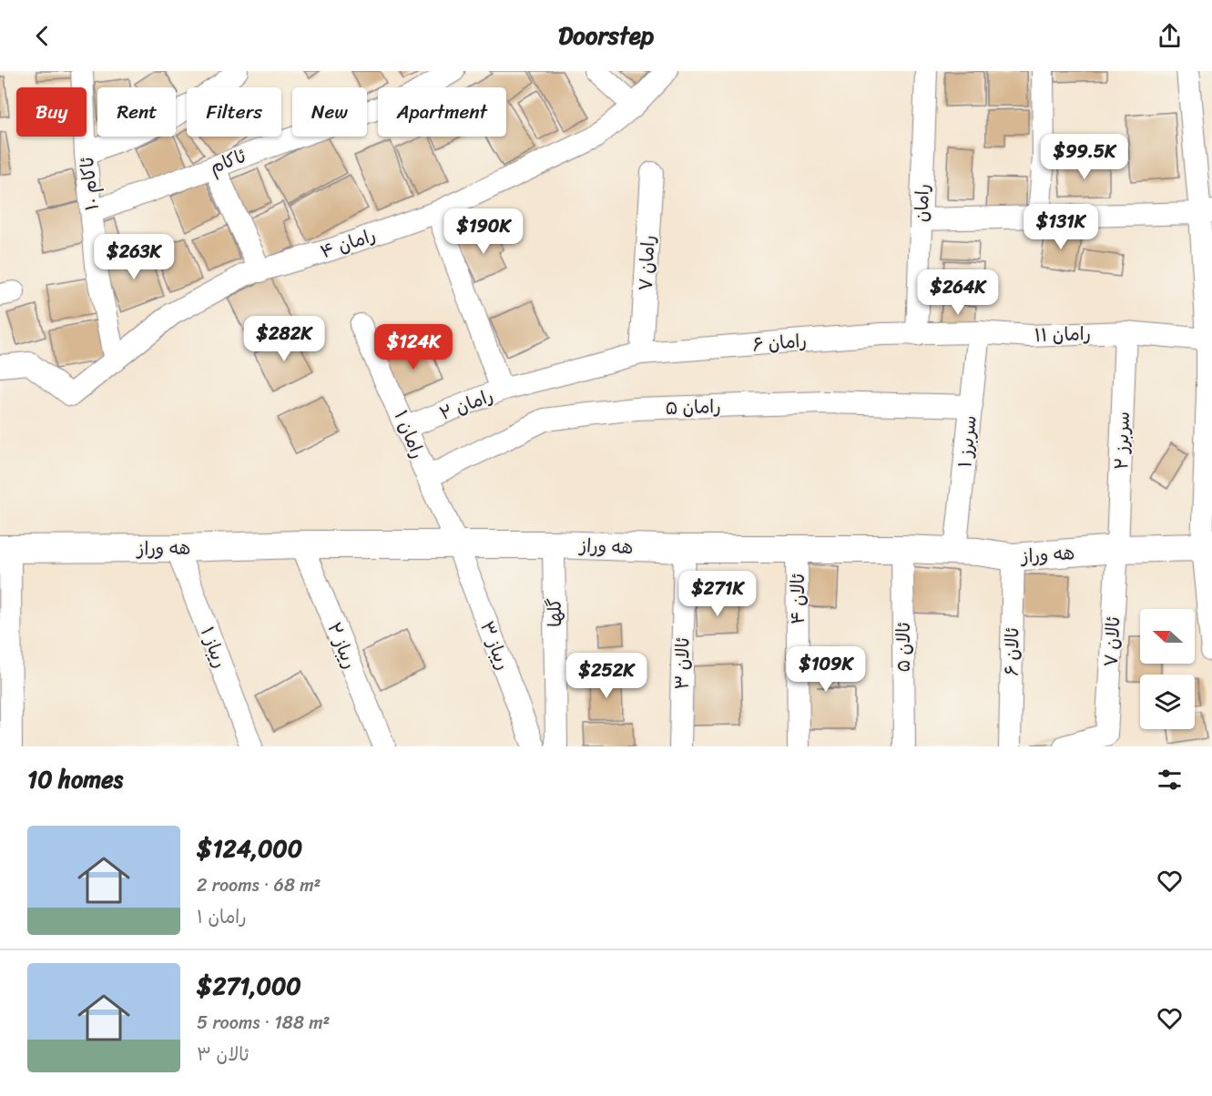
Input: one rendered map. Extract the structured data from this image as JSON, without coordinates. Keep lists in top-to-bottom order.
{
  "streets": {
    "street": [
      "ئاکام",
      "ئاکام ۱۰",
      "رامان",
      "رامان ۴",
      "رامان ۷",
      "رامان ۱۱",
      "رامان ۶",
      "رامان ۲",
      "رامان ۵",
      "رامان ۱",
      "سربرز ۲",
      "سربرز ۱",
      "هه وراز",
      "ئالان ۴",
      "گلها",
      "ئالان ۷",
      "ریباز ۲",
      "ریباز ۳",
      "ریباز ۱",
      "ئالان ۵",
      "ئالان ۶",
      "ئالان ۳"
    ]
  },
  "crossings": [
    ["ئاکام", "ئاکام ۱۰"],
    ["ئاکام ۱۰", "رامان ۴"],
    ["رامان", "رامان ۱۱"],
    ["رامان", "رامان ۶"],
    ["رامان ۴", "رامان ۲"],
    ["رامان ۷", "رامان ۶"],
    ["رامان ۱۱", "رامان ۶"],
    ["رامان ۱۱", "سربرز ۲"],
    ["رامان ۱۱", "سربرز ۱"],
    ["رامان ۶", "رامان ۲"],
    ["رامان ۲", "رامان ۱"],
    ["رامان ۵", "رامان ۱"],
    ["رامان ۵", "سربرز ۱"],
    ["رامان ۱", "هه وراز"],
    ["رامان ۱", "ریباز ۳"],
    ["سربرز ۲", "هه وراز"],
    ["سربرز ۲", "ئالان ۷"],
    ["سربرز ۱", "هه وراز"],
    ["هه وراز", "ئالان ۴"],
    ["هه وراز", "گلها"],
    ["هه وراز", "ئالان ۷"],
    ["هه وراز", "ریباز ۲"],
    ["هه وراز", "ریباز ۳"],
    ["هه وراز", "ریباز ۱"],
    ["هه وراز", "ئالان ۵"],
    ["هه وراز", "ئالان ۶"],
    ["هه وراز", "ئالان ۳"]
  ],
  "north": "left",
  "page": {
    "header": "Doorstep",
    "chip": [
      "Buy",
      "Rent",
      "Filters",
      "New",
      "Apartment"
    ],
    "price": [
      "$99.5K",
      "$131K",
      "$190K",
      "$263K",
      "$264K",
      "$282K",
      "$124K",
      "$271K",
      "$109K",
      "$252K"
    ],
    "heading": "10 homes",
    "list": [
      {
        "name": "$124,000",
        "note": "2 rooms · 68 m² · رامان ۱"
      },
      {
        "name": "$271,000",
        "note": "5 rooms · 188 m² · ئالان ۳"
      }
    ]
  }
}
